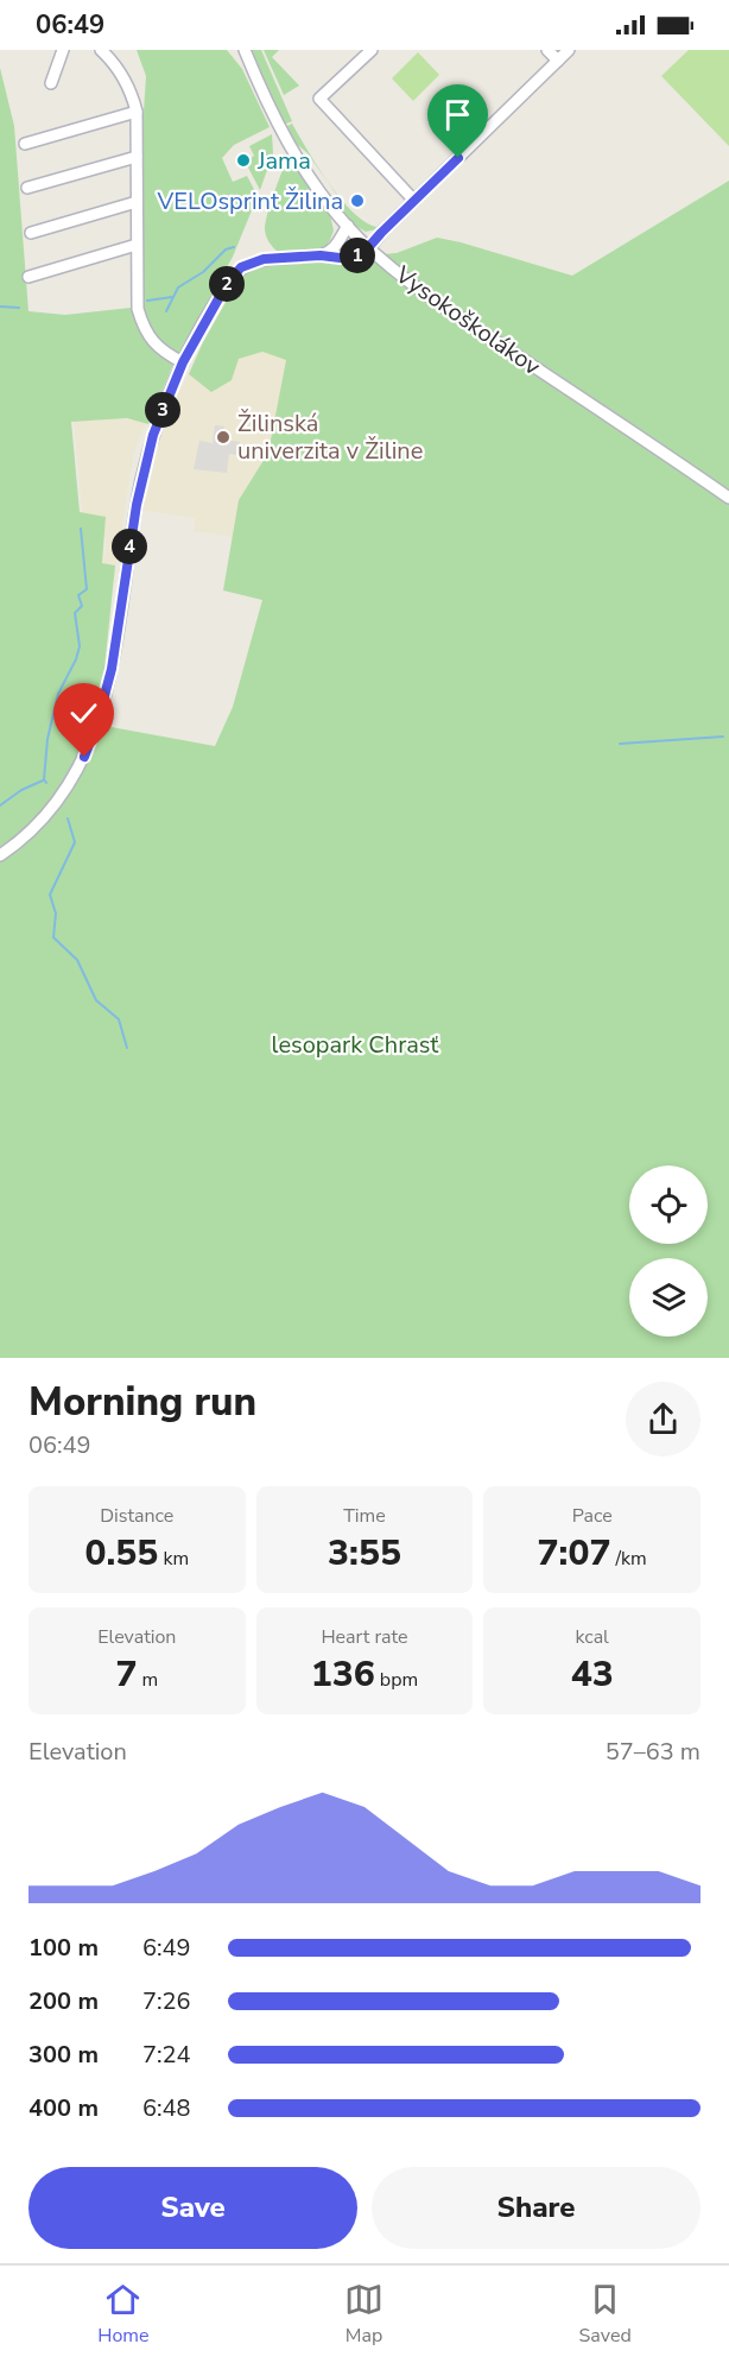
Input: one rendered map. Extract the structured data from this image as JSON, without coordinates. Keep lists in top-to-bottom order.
{
  "streets": {
    "street": ["Vysokoškolákov"]
  },
  "parks": ["lesopark Chrasť"],
  "places": ["Jama", "VELOsprint Žilina", "Žilinská univerzita v Žiline"],
  "page": {
    "status": "06:49",
    "pins": [
      "1",
      "2",
      "3",
      "4"
    ],
    "heading": ["Morning run", "06:49"],
    "stats": [
      ["Distance", "0.55 km"],
      ["Time", "3:55"],
      ["Pace", "7:07 /km"],
      ["Elevation", "7 m"],
      ["Heart rate", "136 bpm"],
      ["kcal", "43"]
    ],
    "chart": ["Elevation", "57–63 m"],
    "list": [
      {
        "name": "100 m",
        "note": "6:49"
      },
      {
        "name": "200 m",
        "note": "7:26"
      },
      {
        "name": "300 m",
        "note": "7:24"
      },
      {
        "name": "400 m",
        "note": "6:48"
      }
    ],
    "buttons": ["Save", "Share"],
    "tabs": ["Home", "Map", "Saved"]
  }
}
